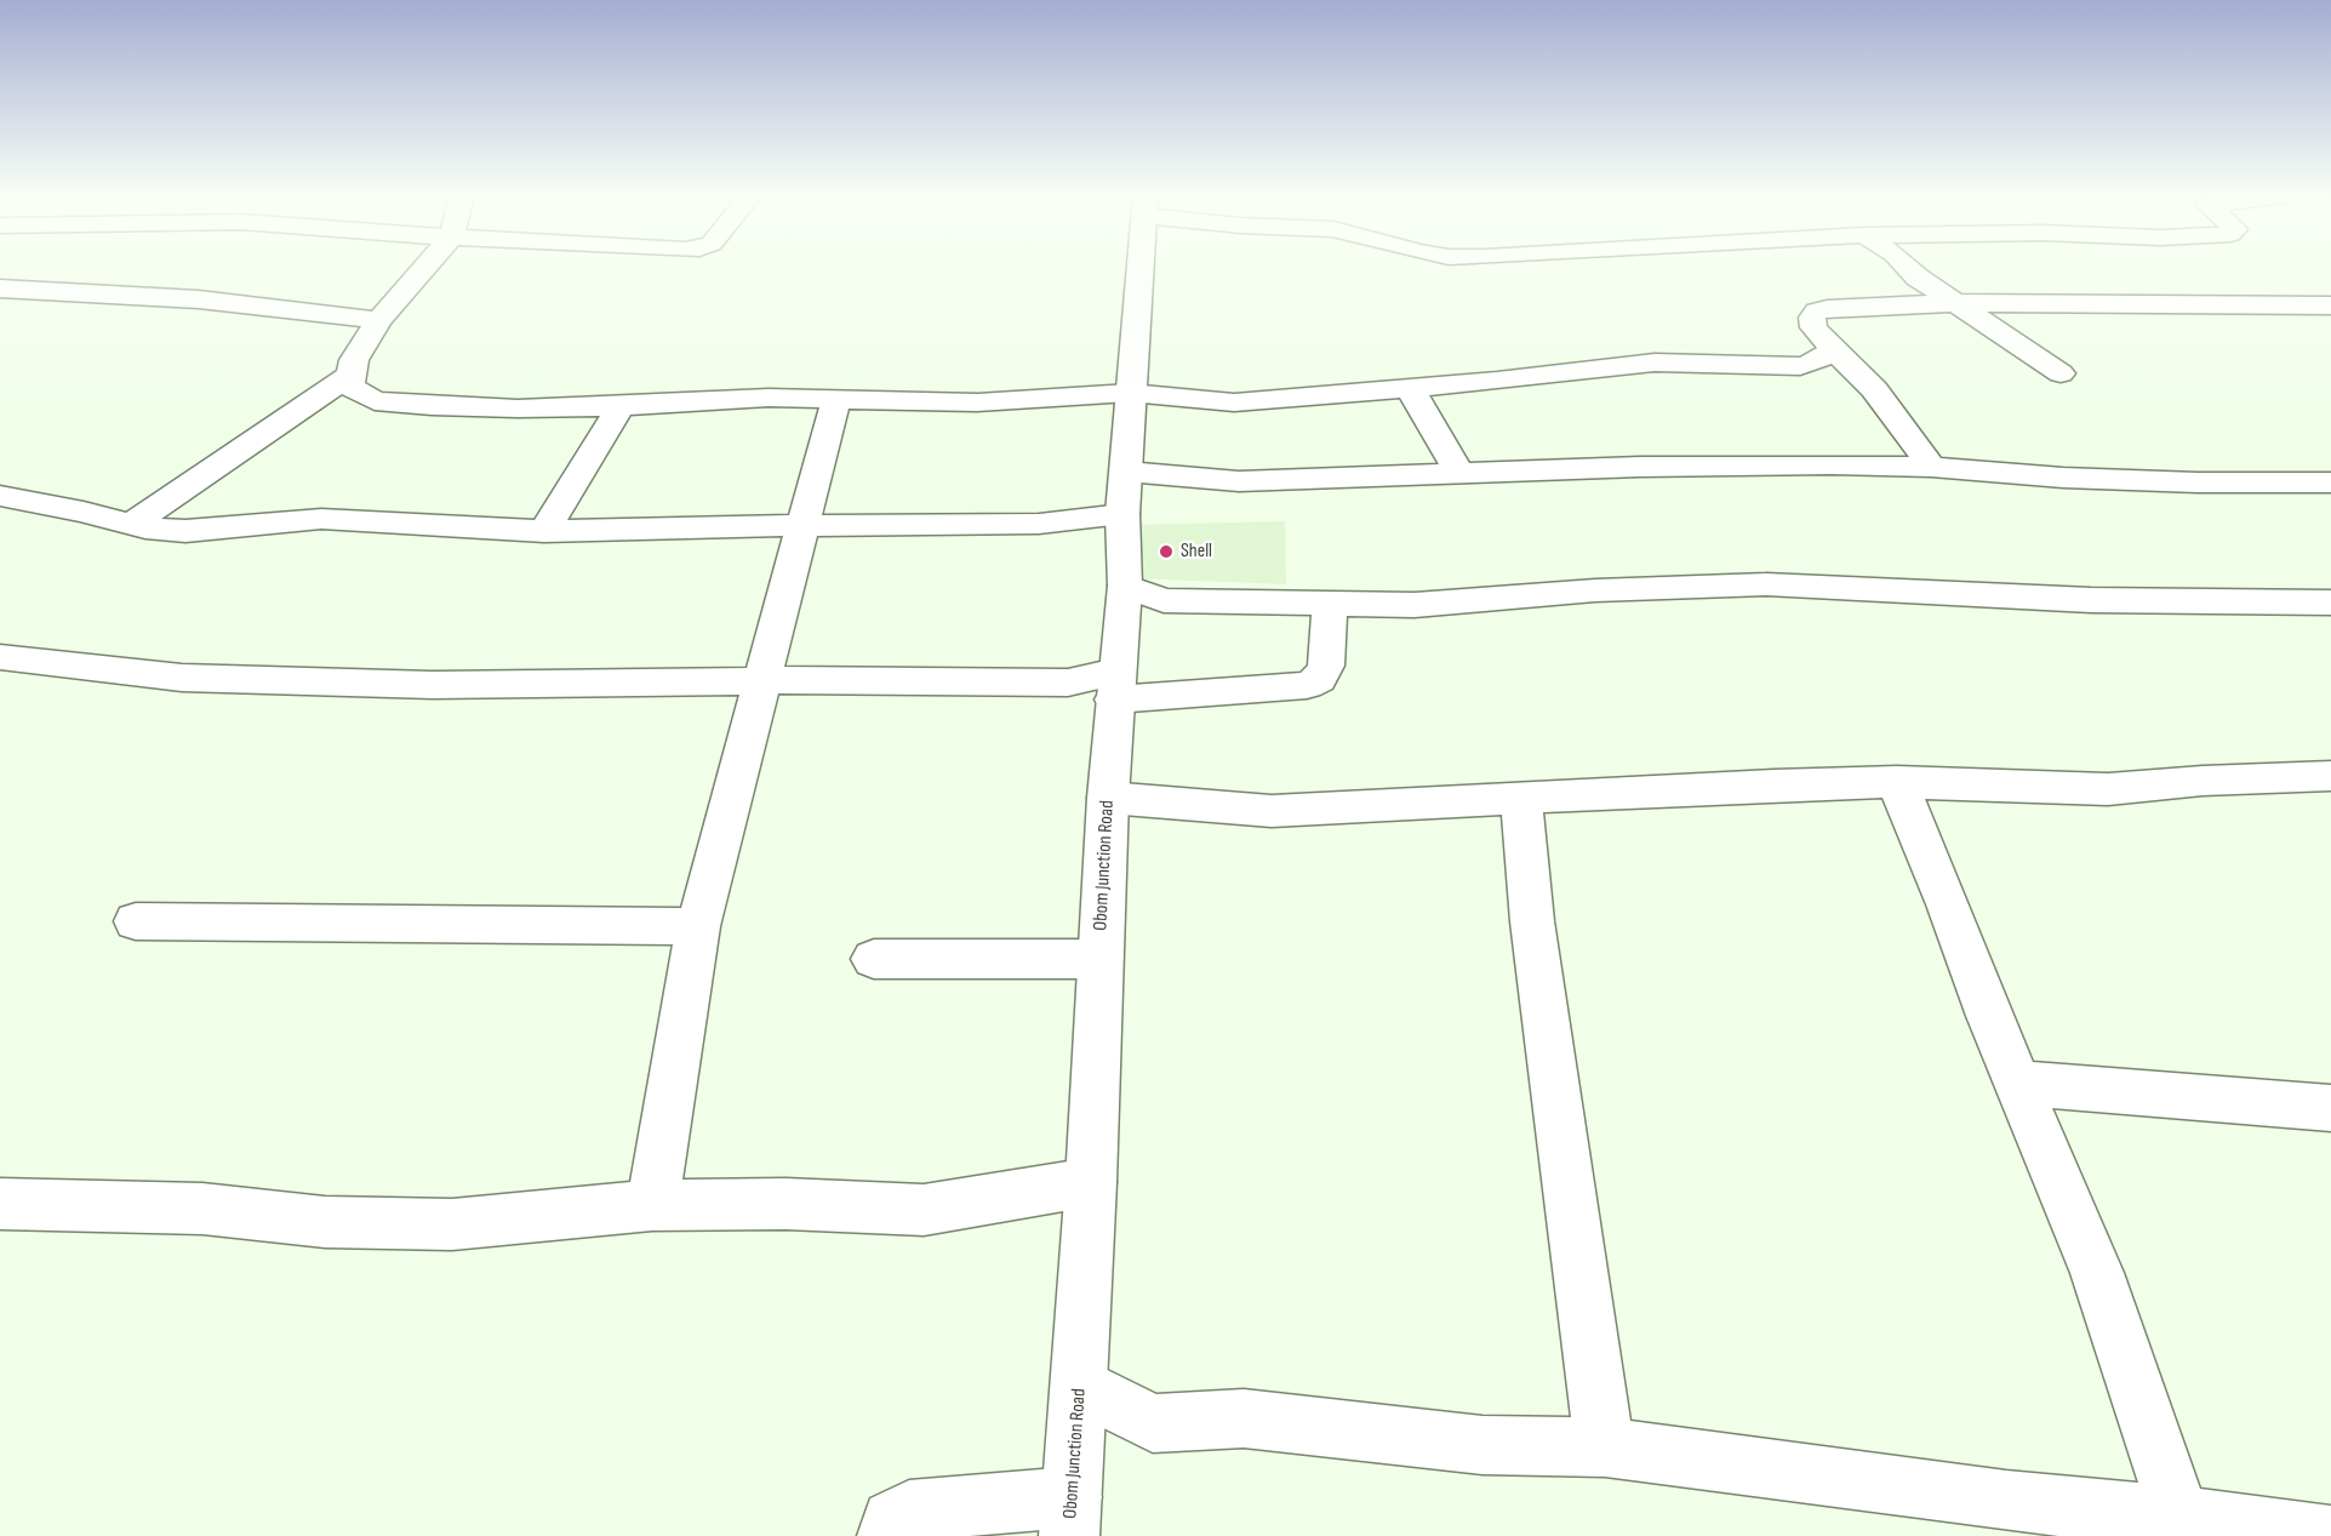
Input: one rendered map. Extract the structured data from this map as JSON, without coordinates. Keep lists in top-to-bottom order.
{
  "streets": {
    "street": ["Obom Junction Road"]
  },
  "places": ["Shell"]
}
